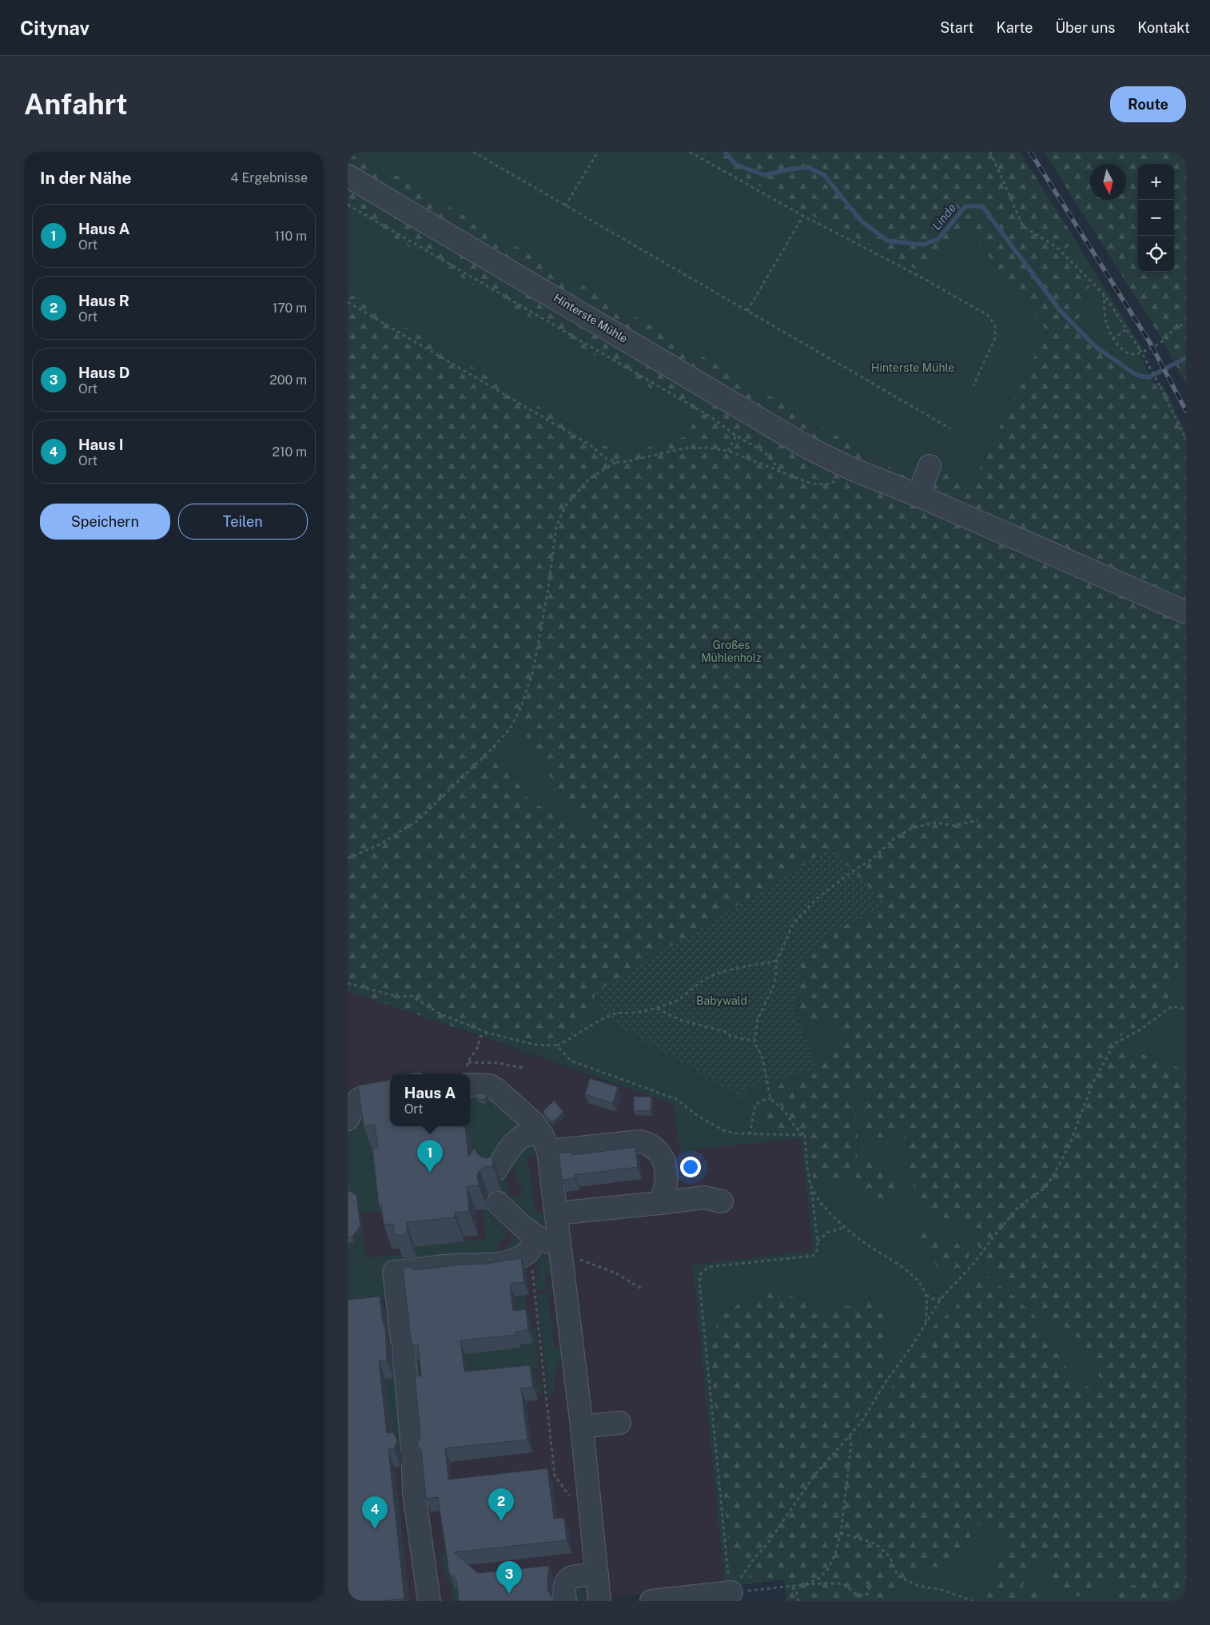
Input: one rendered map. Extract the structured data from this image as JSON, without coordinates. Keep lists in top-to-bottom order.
{
  "streets": {
    "street": ["Hinterste Mühle"]
  },
  "water": ["Linde"],
  "parks": ["Hinterste Mühle", "Großes Mühlenholz", "Babywald"],
  "north": "bottom",
  "page": {
    "header": "Citynav",
    "nav": [
      "Start",
      "Karte",
      "Über uns",
      "Kontakt"
    ],
    "buttons": [
      "Route",
      ["Speichern", "Teilen"]
    ],
    "title": "Anfahrt",
    "heading": ["In der Nähe", "4 Ergebnisse"],
    "map_buttons": ["+", "−"],
    "list": [
      {
        "mark": "1",
        "name": "Haus A",
        "note": "Ort",
        "value": "110 m"
      },
      {
        "mark": "2",
        "name": "Haus R",
        "note": "Ort",
        "value": "170 m"
      },
      {
        "mark": "3",
        "name": "Haus D",
        "note": "Ort",
        "value": "200 m"
      },
      {
        "mark": "4",
        "name": "Haus I",
        "note": "Ort",
        "value": "210 m"
      }
    ],
    "popup": ["Haus A", "Ort"],
    "pins": [
      "1",
      "2",
      "4",
      "3"
    ]
  }
}
